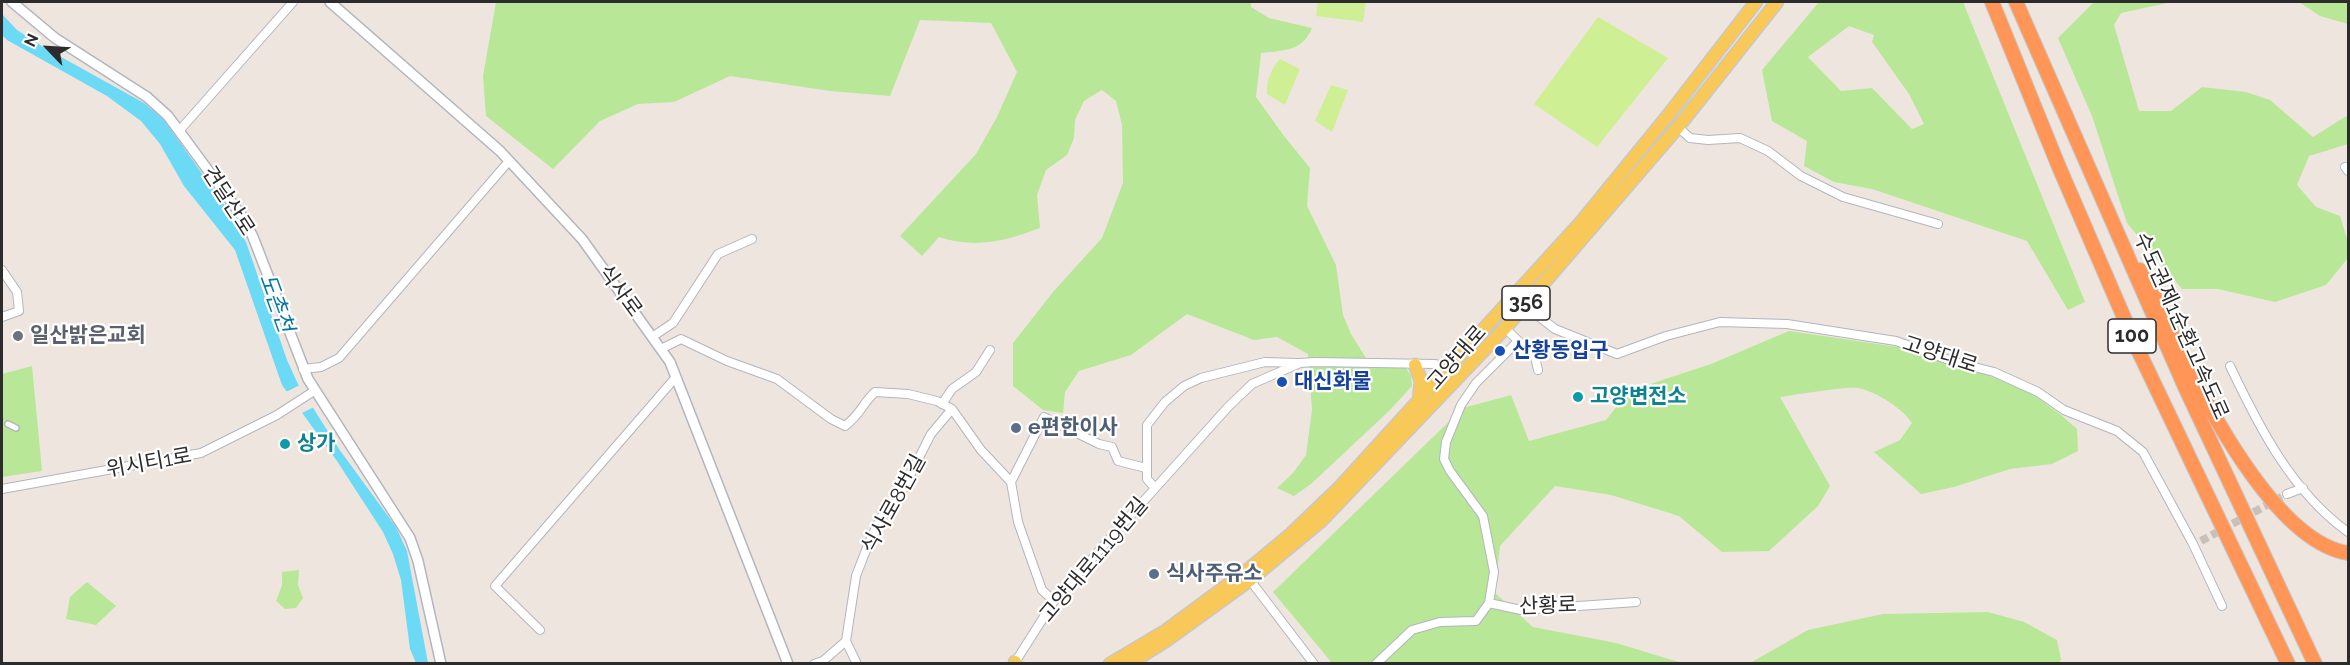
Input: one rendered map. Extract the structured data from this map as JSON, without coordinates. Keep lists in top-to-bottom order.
{
  "streets": {
    "highway": ["수도권제1순환고속도로", "100"],
    "main road": ["356", "고양대로"],
    "street": [
      "견달산로",
      "식사로",
      "위시티1로",
      "식사로8번길",
      "고양대로1119번길",
      "산황로"
    ]
  },
  "crossings": [
    ["견달산로", "위시티1로"],
    ["고양대로", "고양대로1119번길"],
    ["고양대로", "산황로"]
  ],
  "water": ["도촌천"],
  "places": [
    "일산밝은교회",
    "산황동입구",
    "대신화물",
    "고양변전소",
    "e편한이사",
    "상가",
    "식사주유소"
  ],
  "north": "top left"
}
